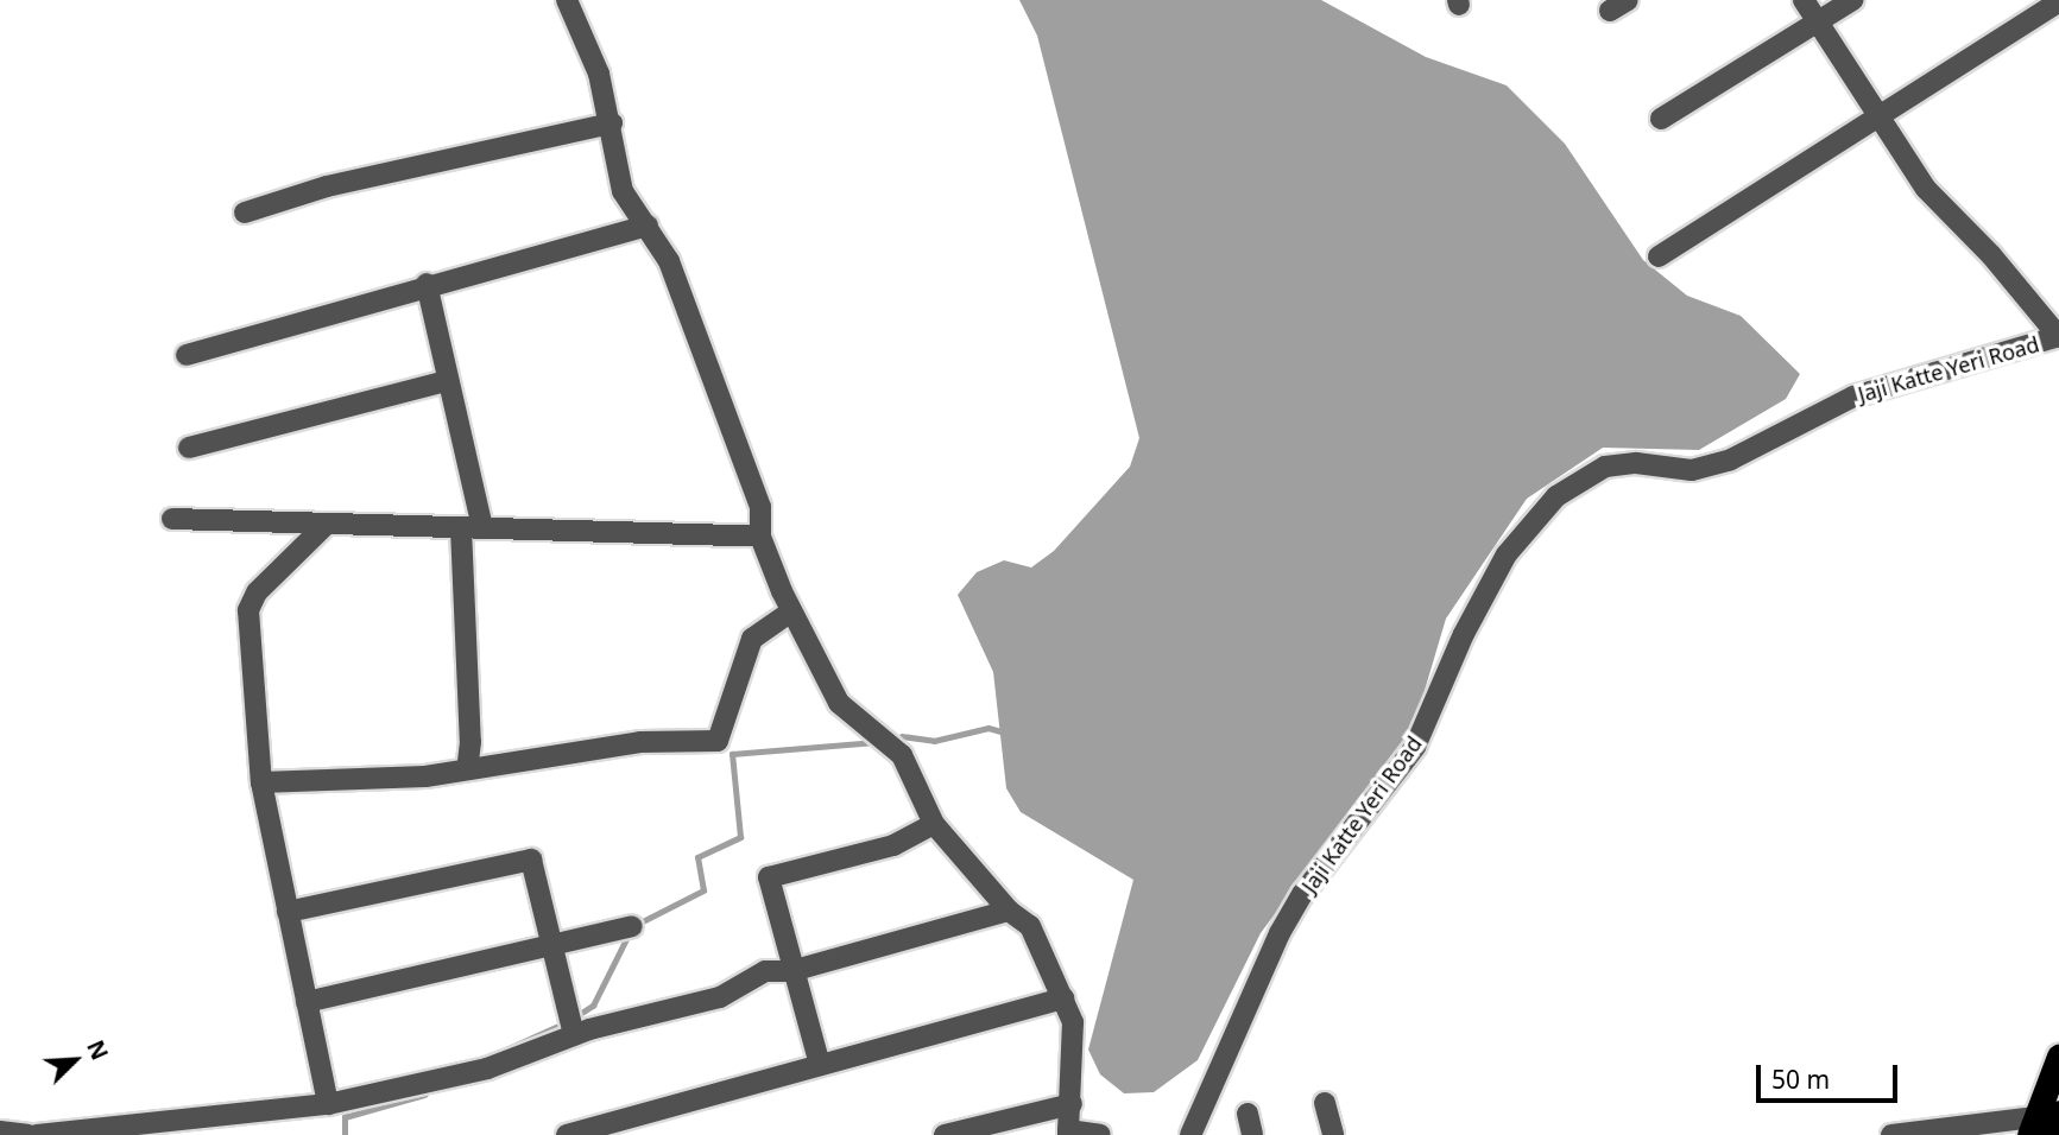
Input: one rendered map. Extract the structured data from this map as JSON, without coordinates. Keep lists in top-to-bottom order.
{
  "streets": {
    "street": ["Jaji Katte Yeri Road"]
  },
  "scale_bar": "50 m",
  "north": "top right"
}
